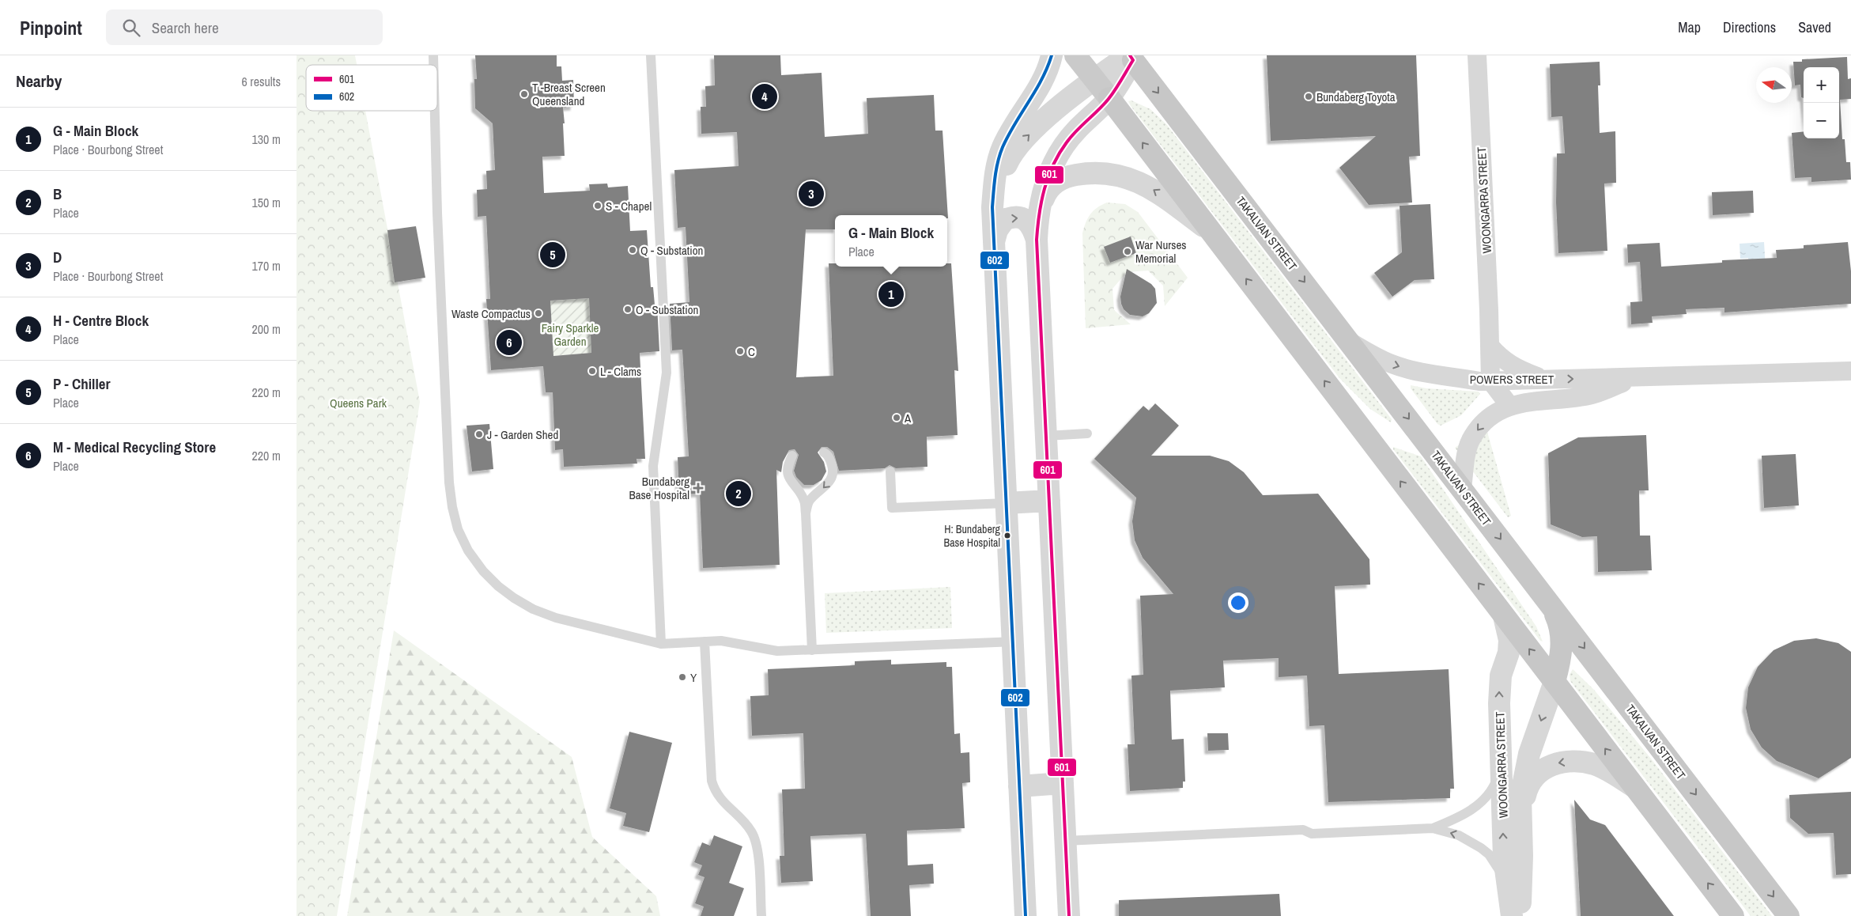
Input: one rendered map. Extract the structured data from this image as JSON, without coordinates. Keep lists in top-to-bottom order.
{
  "streets": {
    "highway": ["TAKALVAN STREET"],
    "street": ["WOONGARRA STREET", "POWERS STREET"]
  },
  "crossings": [
    ["WOONGARRA STREET", "POWERS STREET"],
    ["TAKALVAN STREET", "POWERS STREET"]
  ],
  "parks": ["Fairy Sparkle Garden", "Queens Park"],
  "places": {
    "other": [
      "T -Breast Screen Queensland",
      "Bundaberg Toyota",
      "S - Chapel",
      "Q - Substation",
      "War Nurses Memorial",
      "O - Substation",
      "Waste Compactus",
      "C",
      "L - Clams",
      "A",
      "J - Garden Shed",
      "H: Bundaberg Base Hospital",
      "Y"
    ],
    "health": ["Bundaberg Base Hospital"]
  },
  "lines": ["transit line 601", "transit line 602"],
  "legend": ["601", "602"],
  "north": "left",
  "page": {
    "header": "Pinpoint",
    "search": "Search here",
    "nav": ["Map", "Directions", "Saved"],
    "heading": ["Nearby", "6 results"],
    "map_buttons": ["+", "−"],
    "pins": [
      "4",
      "3",
      "5",
      "1",
      "6",
      "2"
    ],
    "list": [
      {
        "mark": "1",
        "name": "G - Main Block",
        "note": "Place · Bourbong Street",
        "value": "130 m"
      },
      {
        "mark": "2",
        "name": "B",
        "note": "Place",
        "value": "150 m"
      },
      {
        "mark": "3",
        "name": "D",
        "note": "Place · Bourbong Street",
        "value": "170 m"
      },
      {
        "mark": "4",
        "name": "H - Centre Block",
        "note": "Place",
        "value": "200 m"
      },
      {
        "mark": "5",
        "name": "P - Chiller",
        "note": "Place",
        "value": "220 m"
      },
      {
        "mark": "6",
        "name": "M - Medical Recycling Store",
        "note": "Place",
        "value": "220 m"
      }
    ],
    "popup": ["G - Main Block", "Place"]
  }
}
